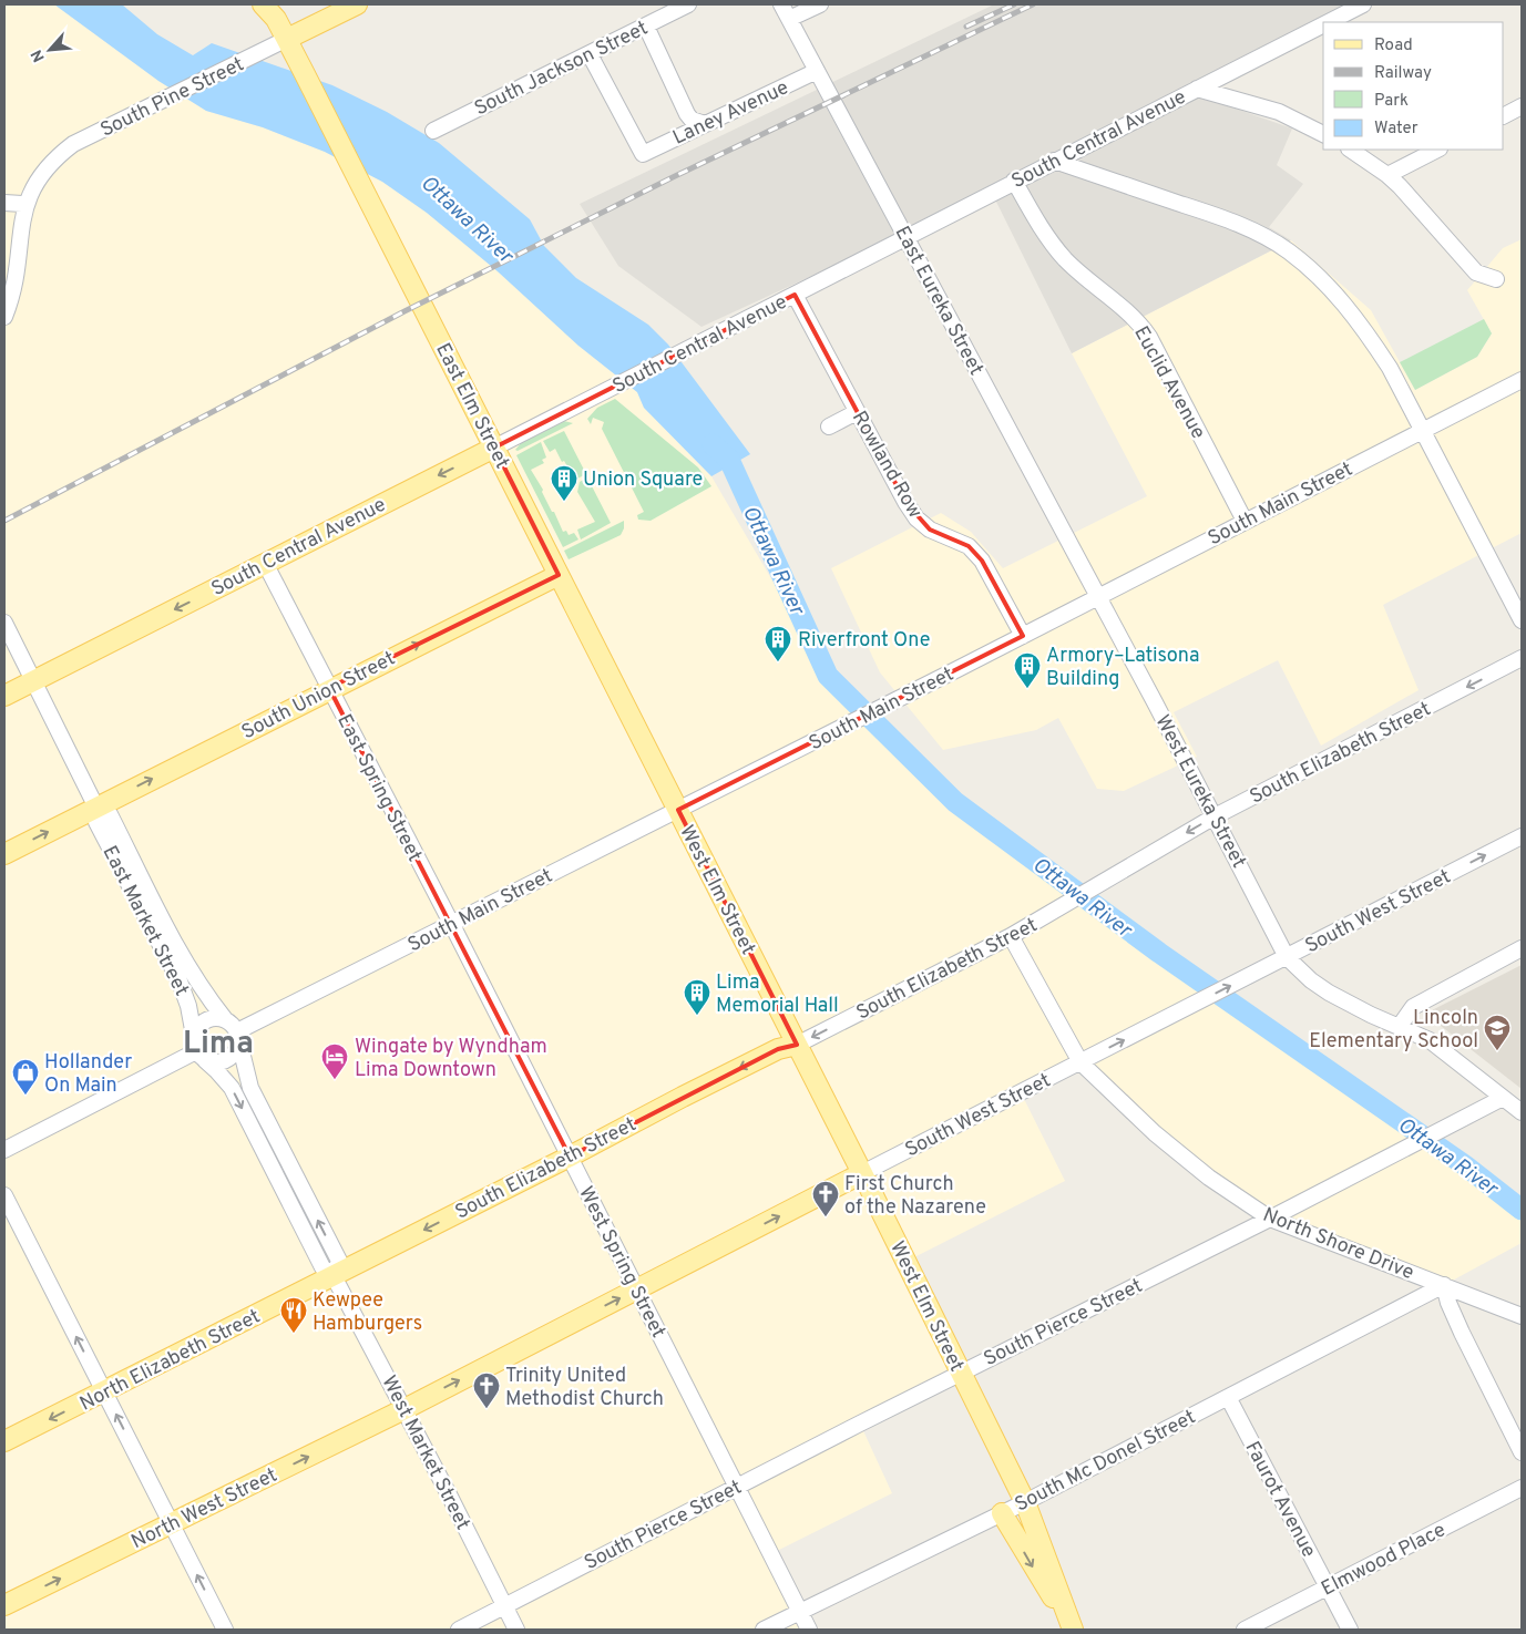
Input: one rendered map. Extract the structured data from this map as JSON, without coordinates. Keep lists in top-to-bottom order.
{
  "streets": {
    "main road": [
      "South Pine Street",
      "South Central Avenue",
      "East Elm Street",
      "South Union Street",
      "South Elizabeth Street",
      "West Elm Street",
      "South West Street",
      "North Elizabeth Street",
      "North West Street"
    ],
    "street": [
      "South Jackson Street",
      "Laney Avenue",
      "East Eureka Street",
      "Euclid Avenue",
      "Rowland Row",
      "South Main Street",
      "East Spring Street",
      "West Eureka Street",
      "East Market Street",
      "North Shore Drive",
      "West Spring Street",
      "South Pierce Street",
      "West Market Street",
      "South Mc Donel Street",
      "Faurot Avenue",
      "Elmwood Place"
    ]
  },
  "crossings": [
    ["South Jackson Street", "Laney Avenue"],
    ["South Pine Street", "East Elm Street"],
    ["Laney Avenue", "East Eureka Street"],
    ["South Central Avenue", "East Eureka Street"],
    ["South Central Avenue", "Euclid Avenue"],
    ["South Central Avenue", "East Elm Street"],
    ["South Central Avenue", "Rowland Row"],
    ["South Central Avenue", "East Spring Street"],
    ["South Central Avenue", "East Market Street"],
    ["East Eureka Street", "South Main Street"],
    ["East Eureka Street", "West Eureka Street"],
    ["Euclid Avenue", "South Main Street"],
    ["East Elm Street", "South Main Street"],
    ["East Elm Street", "South Union Street"],
    ["East Elm Street", "West Elm Street"],
    ["Rowland Row", "South Main Street"],
    ["South Main Street", "East Spring Street"],
    ["South Main Street", "West Eureka Street"],
    ["South Main Street", "West Elm Street"],
    ["South Main Street", "East Market Street"],
    ["South Main Street", "West Spring Street"],
    ["South Main Street", "West Market Street"],
    ["South Union Street", "East Spring Street"],
    ["South Union Street", "East Market Street"],
    ["South Elizabeth Street", "West Eureka Street"],
    ["South Elizabeth Street", "West Elm Street"],
    ["South Elizabeth Street", "North Shore Drive"],
    ["South Elizabeth Street", "West Spring Street"],
    ["South Elizabeth Street", "North Elizabeth Street"],
    ["South Elizabeth Street", "West Market Street"],
    ["East Spring Street", "West Spring Street"],
    ["West Eureka Street", "South West Street"],
    ["West Eureka Street", "South Pierce Street"],
    ["West Elm Street", "South West Street"],
    ["West Elm Street", "South Pierce Street"],
    ["West Elm Street", "South Mc Donel Street"],
    ["South West Street", "North Shore Drive"],
    ["South West Street", "West Spring Street"],
    ["South West Street", "West Market Street"],
    ["South West Street", "North West Street"],
    ["East Market Street", "West Market Street"],
    ["North Shore Drive", "South Pierce Street"],
    ["North Shore Drive", "South Mc Donel Street"],
    ["West Spring Street", "South Pierce Street"],
    ["West Spring Street", "South Mc Donel Street"],
    ["South Pierce Street", "West Market Street"],
    ["North Elizabeth Street", "West Market Street"],
    ["West Market Street", "North West Street"],
    ["South Mc Donel Street", "Faurot Avenue"],
    ["Faurot Avenue", "Elmwood Place"]
  ],
  "one_way": [
    "South Union Street",
    "South Elizabeth Street",
    "South West Street",
    "North West Street"
  ],
  "districts": ["Lima"],
  "water": ["Ottawa River"],
  "places": {
    "building": [
      "Union Square",
      "Riverfront One",
      "Armory–Latisona Building",
      "Lima Memorial Hall"
    ],
    "school or university": ["Lincoln Elementary School"],
    "hotel": ["Wingate by Wyndham Lima Downtown"],
    "shop": ["Hollander On Main"],
    "church": ["First Church of the Nazarene", "Trinity United Methodist Church"],
    "restaurant": ["Kewpee Hamburgers"]
  },
  "legend": [
    "Road",
    "Railway",
    "Park",
    "Water"
  ],
  "north": "bottom left"
}
